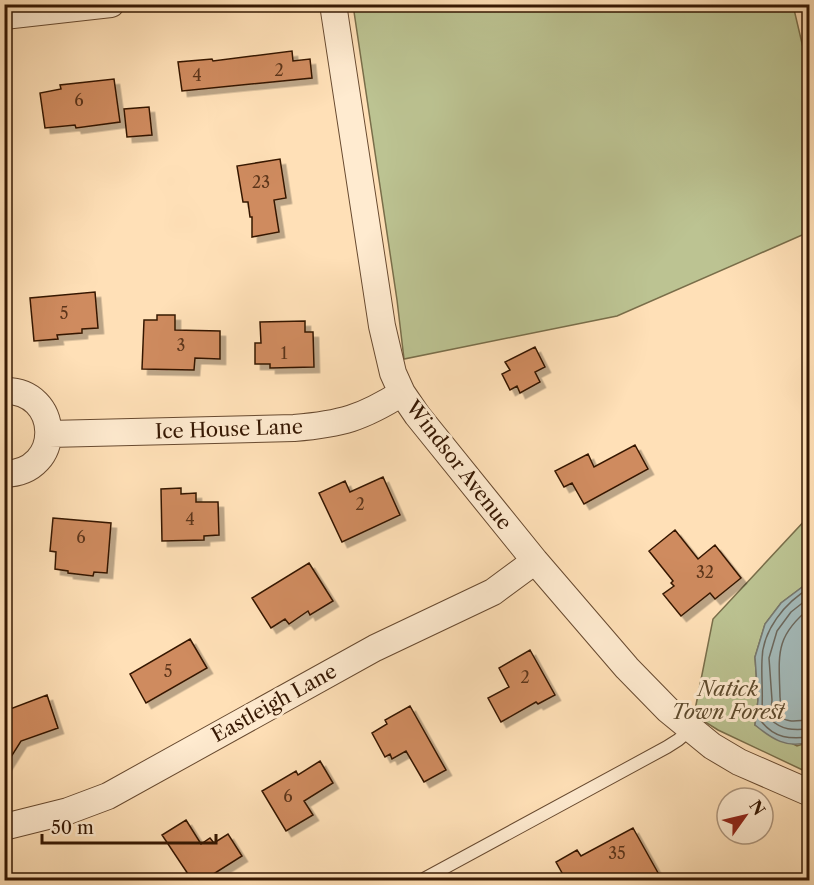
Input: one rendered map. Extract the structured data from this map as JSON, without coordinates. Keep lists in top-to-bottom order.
{
  "streets": {
    "street": ["Ice House Lane", "Windsor Avenue", "Eastleigh Lane"]
  },
  "crossings": [
    ["Ice House Lane", "Windsor Avenue"],
    ["Windsor Avenue", "Eastleigh Lane"]
  ],
  "parks": ["Natick Town Forest"],
  "house_numbers": [
    "2",
    "4",
    "6",
    "23",
    "5",
    "3",
    "1",
    "2",
    "4",
    "6",
    "32",
    "5",
    "2",
    "6",
    "35"
  ],
  "scale_bar": "50 m",
  "north": "top right"
}
